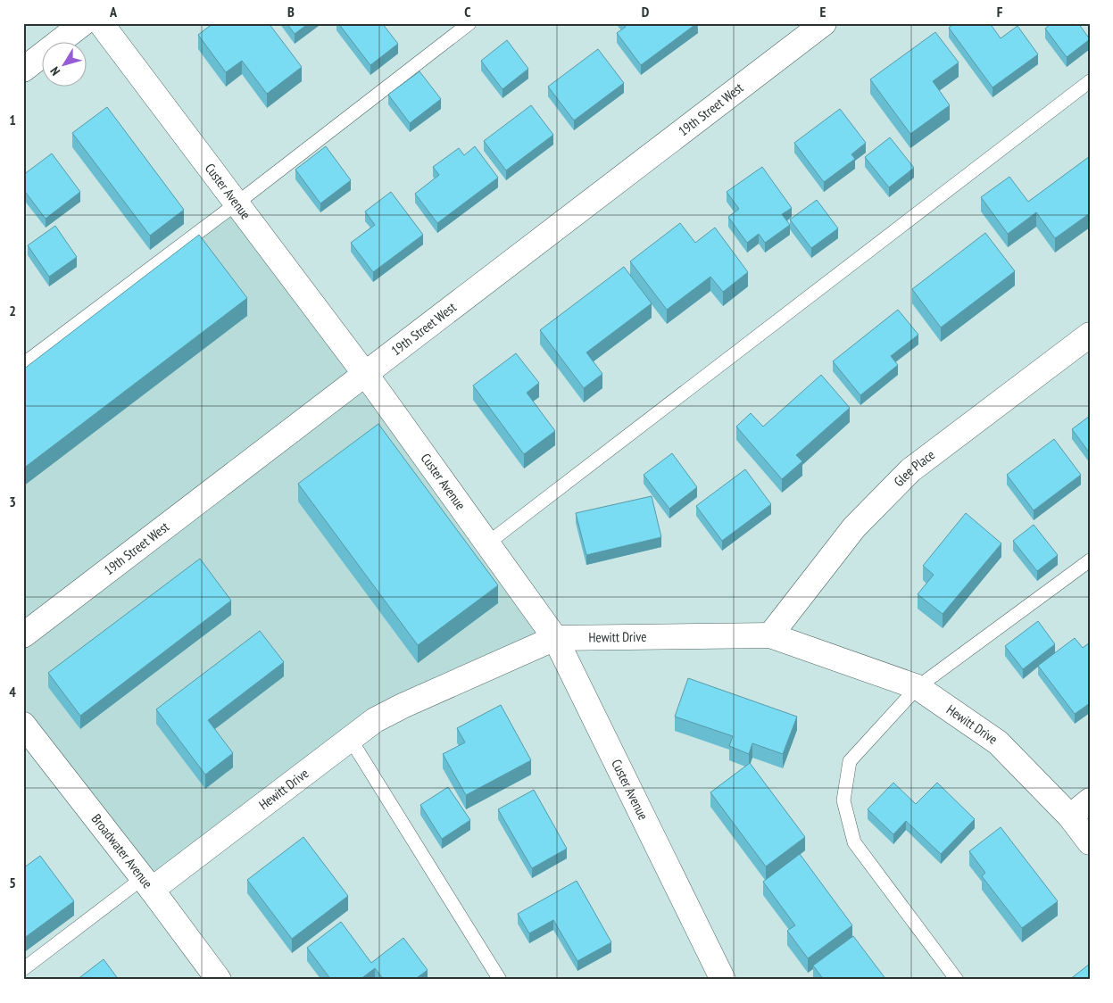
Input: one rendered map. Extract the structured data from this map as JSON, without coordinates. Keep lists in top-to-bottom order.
{
  "streets": {
    "street": [
      "19th Street West",
      "Custer Avenue",
      "Glee Place",
      "Hewitt Drive",
      "Broadwater Avenue"
    ]
  },
  "crossings": [
    ["19th Street West", "Custer Avenue"],
    ["Custer Avenue", "Hewitt Drive"],
    ["Glee Place", "Hewitt Drive"],
    ["Hewitt Drive", "Broadwater Avenue"]
  ],
  "north": "bottom left",
  "grid": {
    "columns": [
      "A",
      "B",
      "C",
      "D",
      "E",
      "F"
    ],
    "rows": [
      "1",
      "2",
      "3",
      "4",
      "5"
    ]
  }
}
